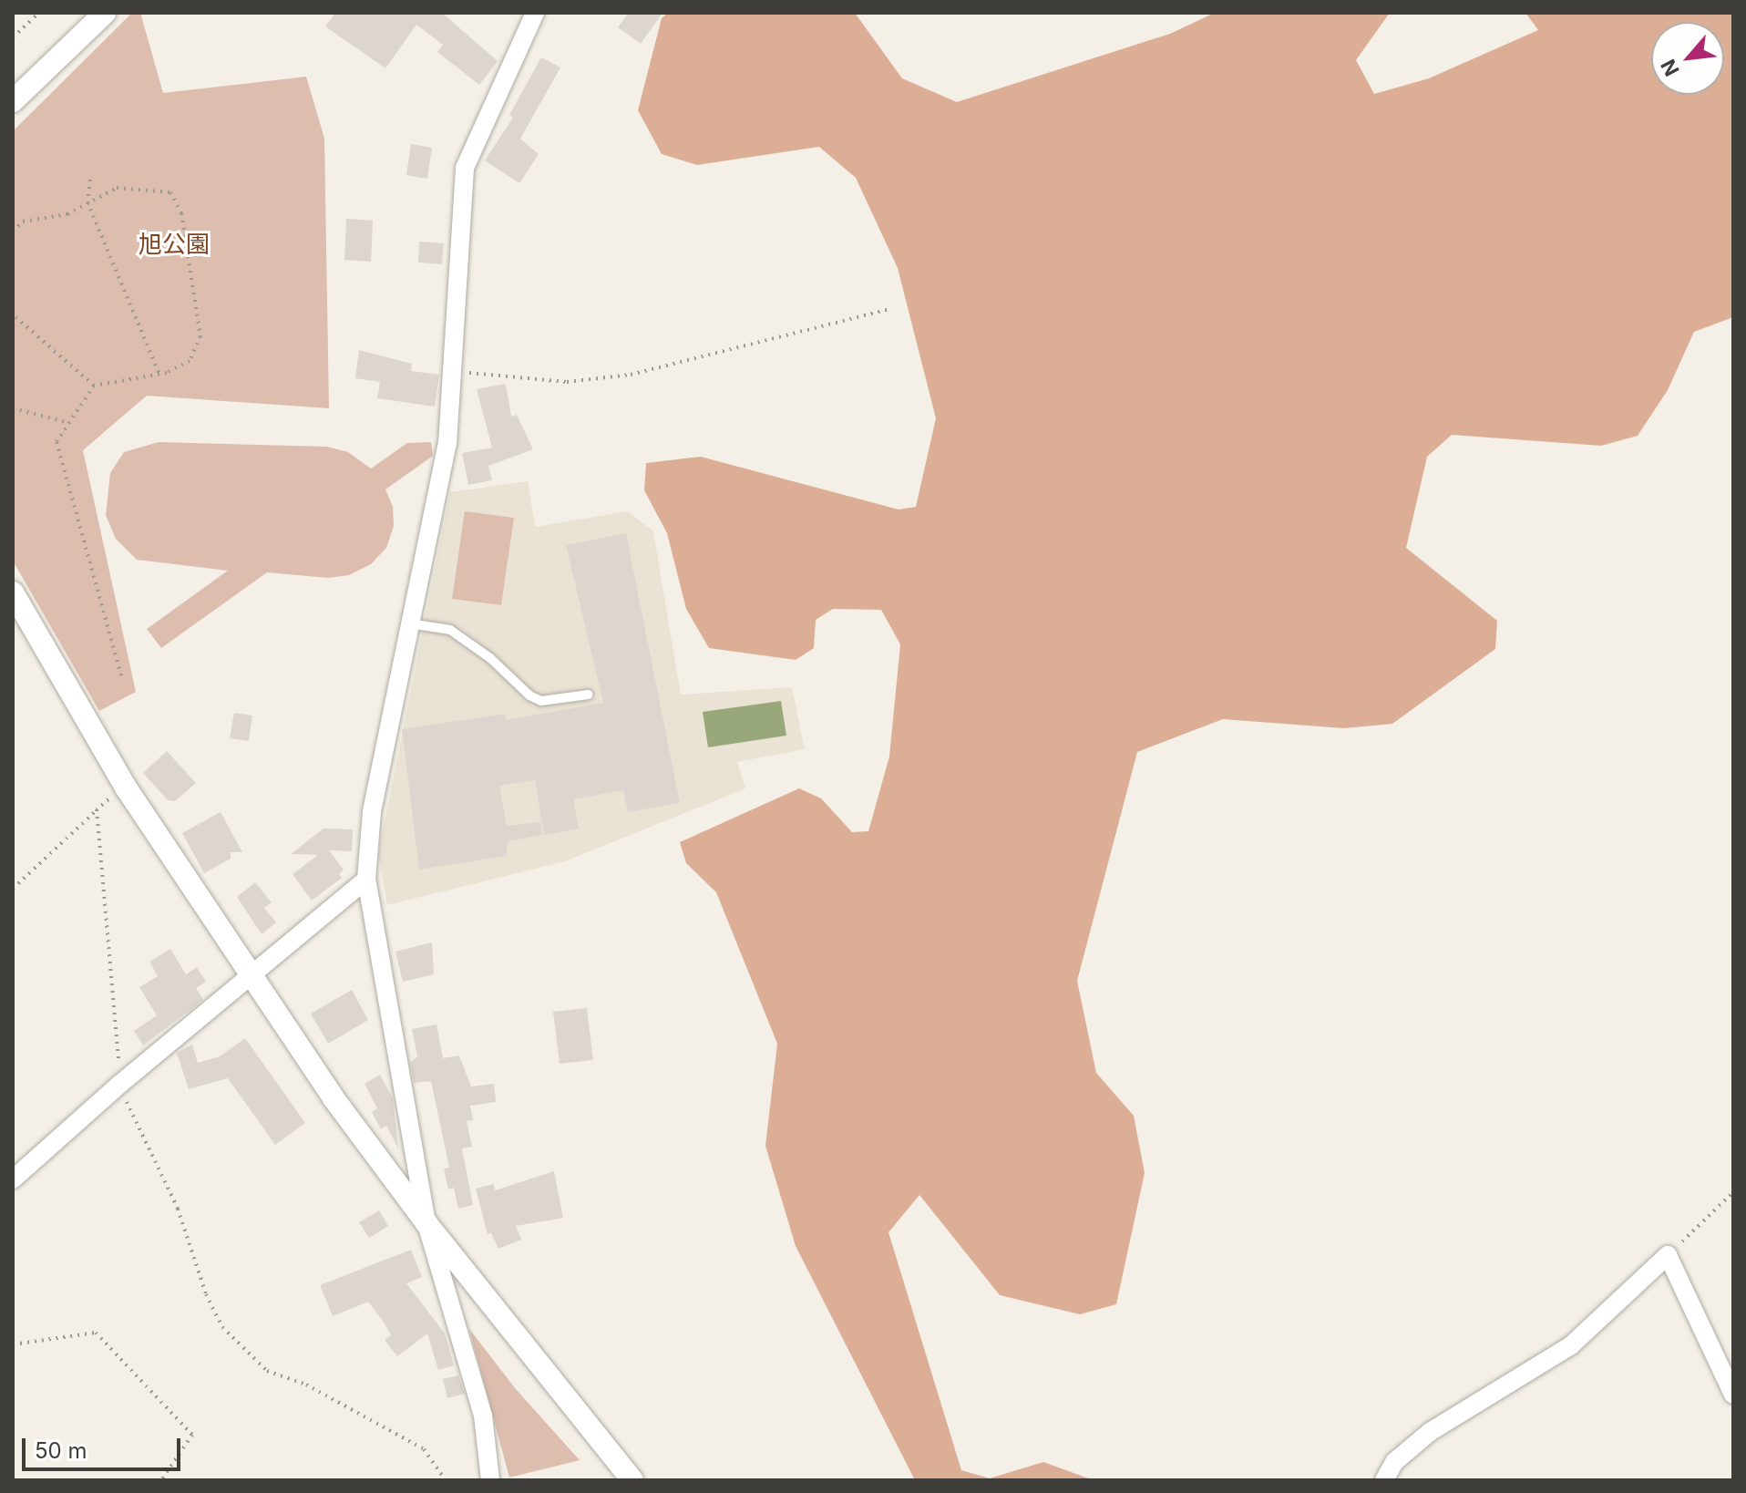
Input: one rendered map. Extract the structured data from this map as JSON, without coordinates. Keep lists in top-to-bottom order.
{
  "parks": ["旭公園"],
  "scale_bar": "50 m",
  "north": "bottom left"
}
